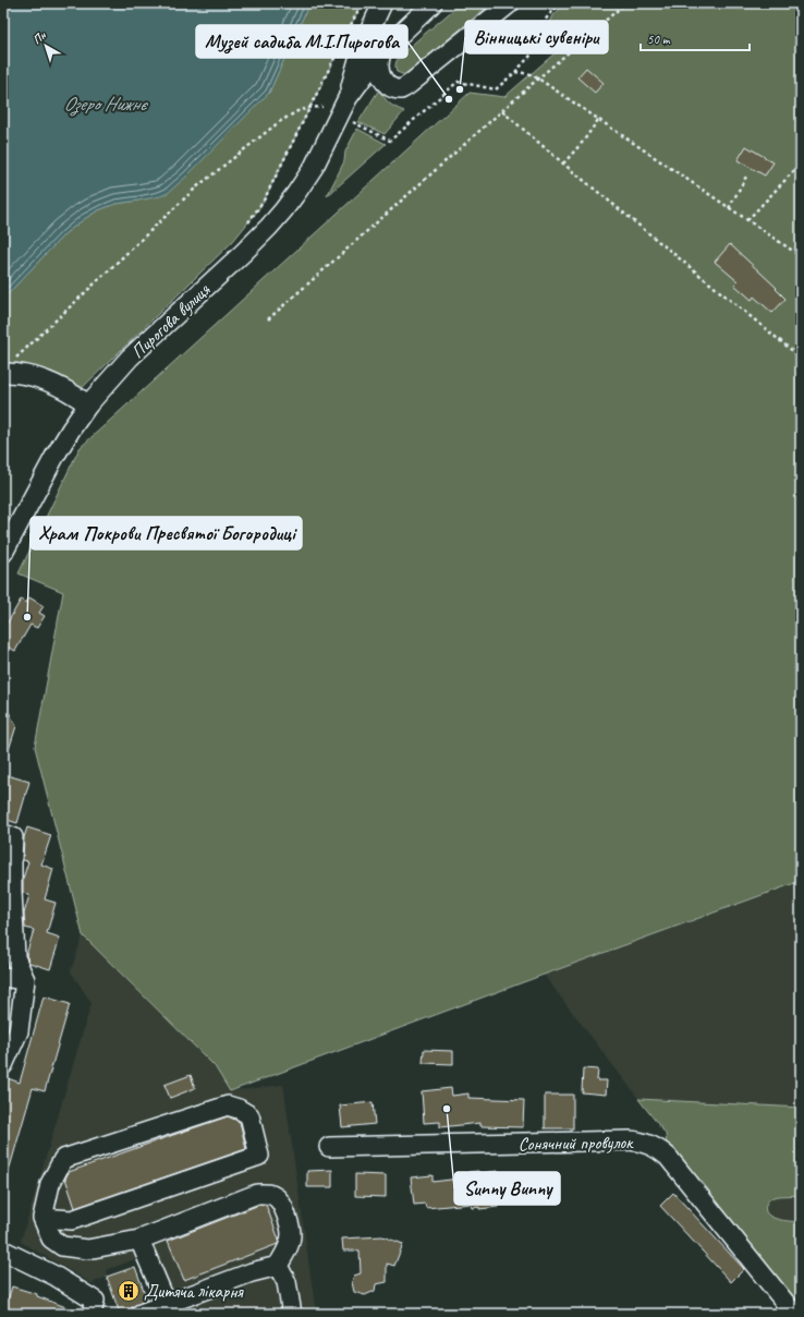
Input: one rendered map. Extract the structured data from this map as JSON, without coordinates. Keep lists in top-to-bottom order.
{
  "streets": {
    "street": ["Пирогова вулиця", "Сонячний провулок"]
  },
  "water": ["Озеро Нижнє"],
  "places": {
    "other": [
      "Вінницькі сувеніри",
      "Музей садиба М.І.Пирогова",
      "Храм Покрови Пресвятої Богородиці",
      "Sunny Bunny"
    ],
    "building": ["Дитяча лікарня"]
  },
  "scale_bar": "50 m",
  "north": "top left"
}
